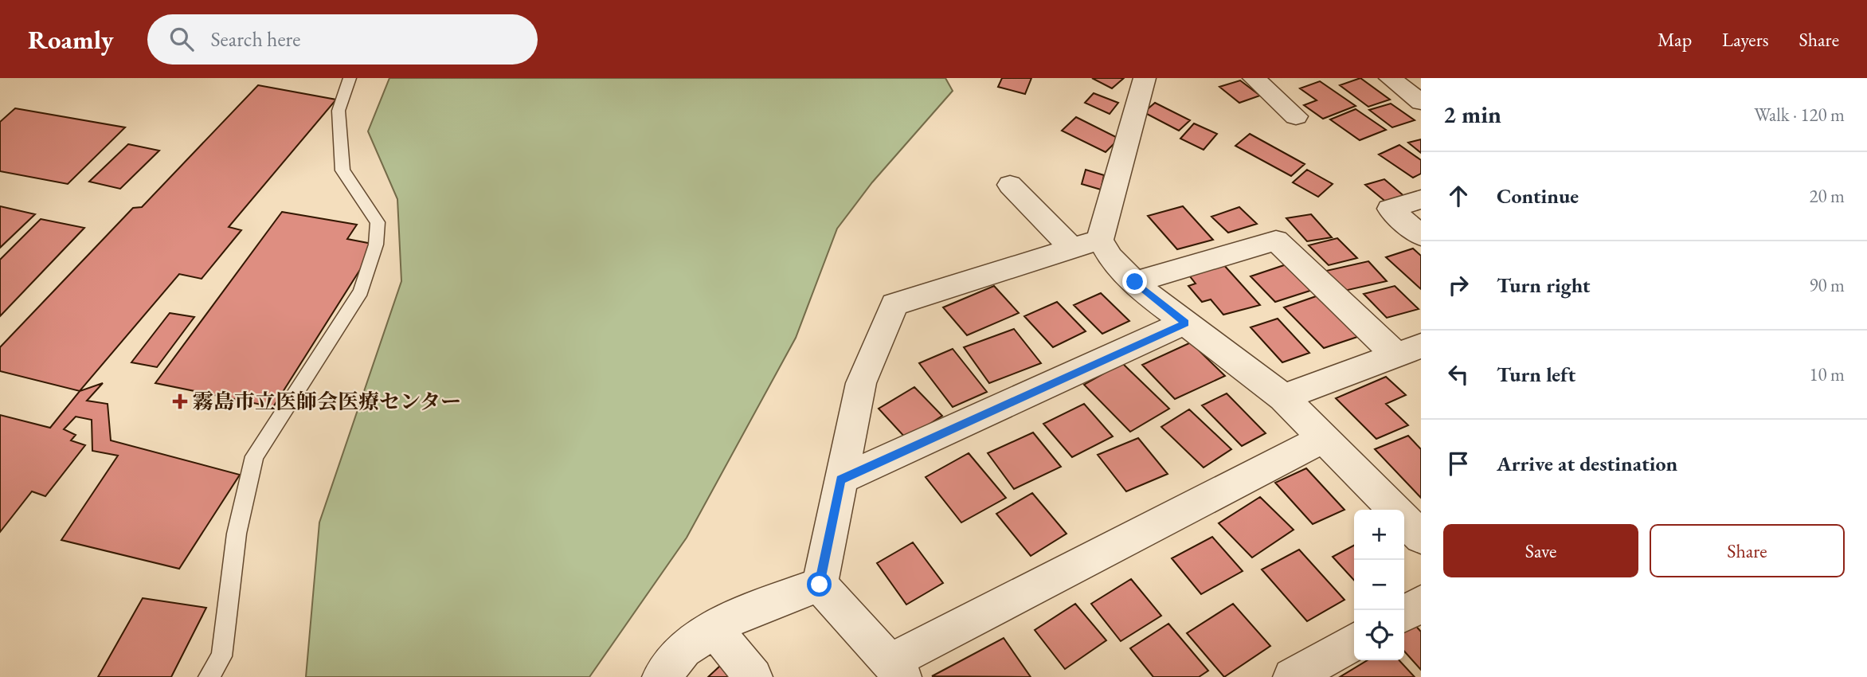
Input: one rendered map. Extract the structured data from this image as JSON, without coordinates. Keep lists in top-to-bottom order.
{
  "places": {
    "health": ["霧島市立医師会医療センター"]
  },
  "page": {
    "header": "Roamly",
    "search": "Search here",
    "nav": ["Map", "Layers", "Share"],
    "heading": ["2 min", "Walk · 120 m"],
    "list": [
      ["Continue", "20 m"],
      ["Turn right", "90 m"],
      ["Turn left", "10 m"],
      "Arrive at destination"
    ],
    "buttons": ["Save", "Share"],
    "map_buttons": ["+", "−"]
  }
}
